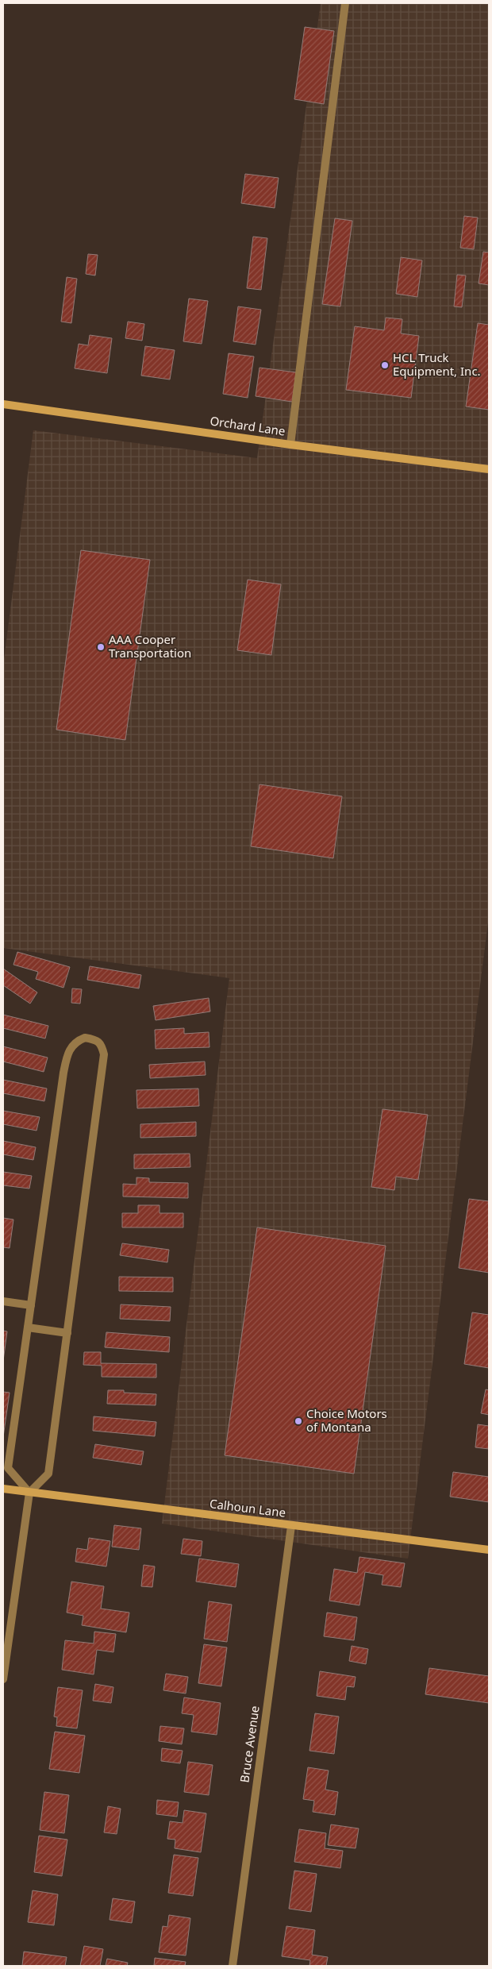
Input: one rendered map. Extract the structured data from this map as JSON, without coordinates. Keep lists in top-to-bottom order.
{
  "streets": {
    "street": ["Orchard Lane", "Calhoun Lane", "Bruce Avenue"]
  },
  "crossings": [
    ["Calhoun Lane", "Bruce Avenue"]
  ],
  "places": ["HCL Truck Equipment, Inc.", "AAA Cooper Transportation", "Choice Motors of Montana"]
}
